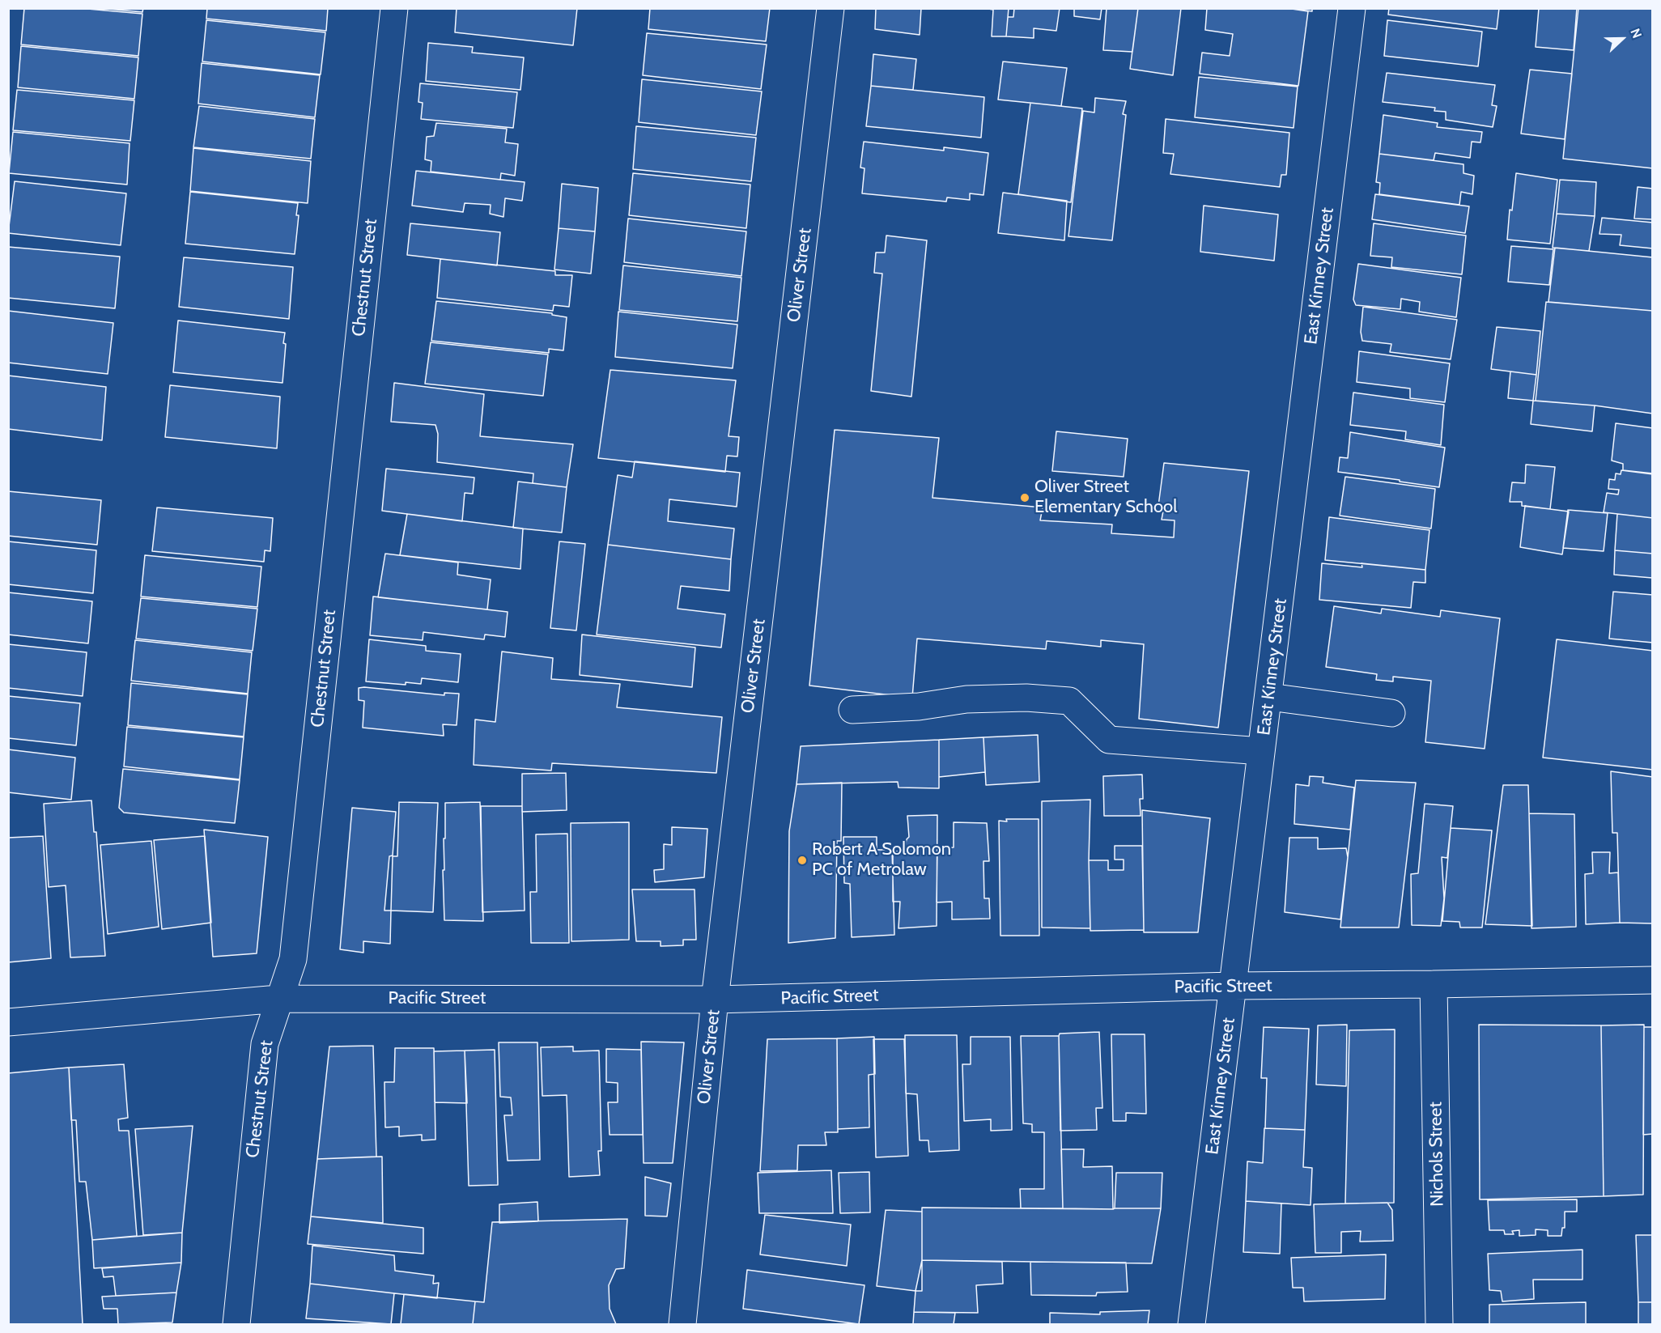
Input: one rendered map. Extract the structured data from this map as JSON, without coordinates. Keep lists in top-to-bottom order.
{
  "streets": {
    "street": [
      "Oliver Street",
      "East Kinney Street",
      "Chestnut Street",
      "Pacific Street",
      "Nichols Street"
    ]
  },
  "crossings": [
    ["Oliver Street", "Pacific Street"],
    ["East Kinney Street", "Pacific Street"],
    ["Chestnut Street", "Pacific Street"],
    ["Pacific Street", "Nichols Street"]
  ],
  "places": ["Oliver Street Elementary School", "Robert A Solomon PC of Metrolaw"],
  "north": "right"
}
